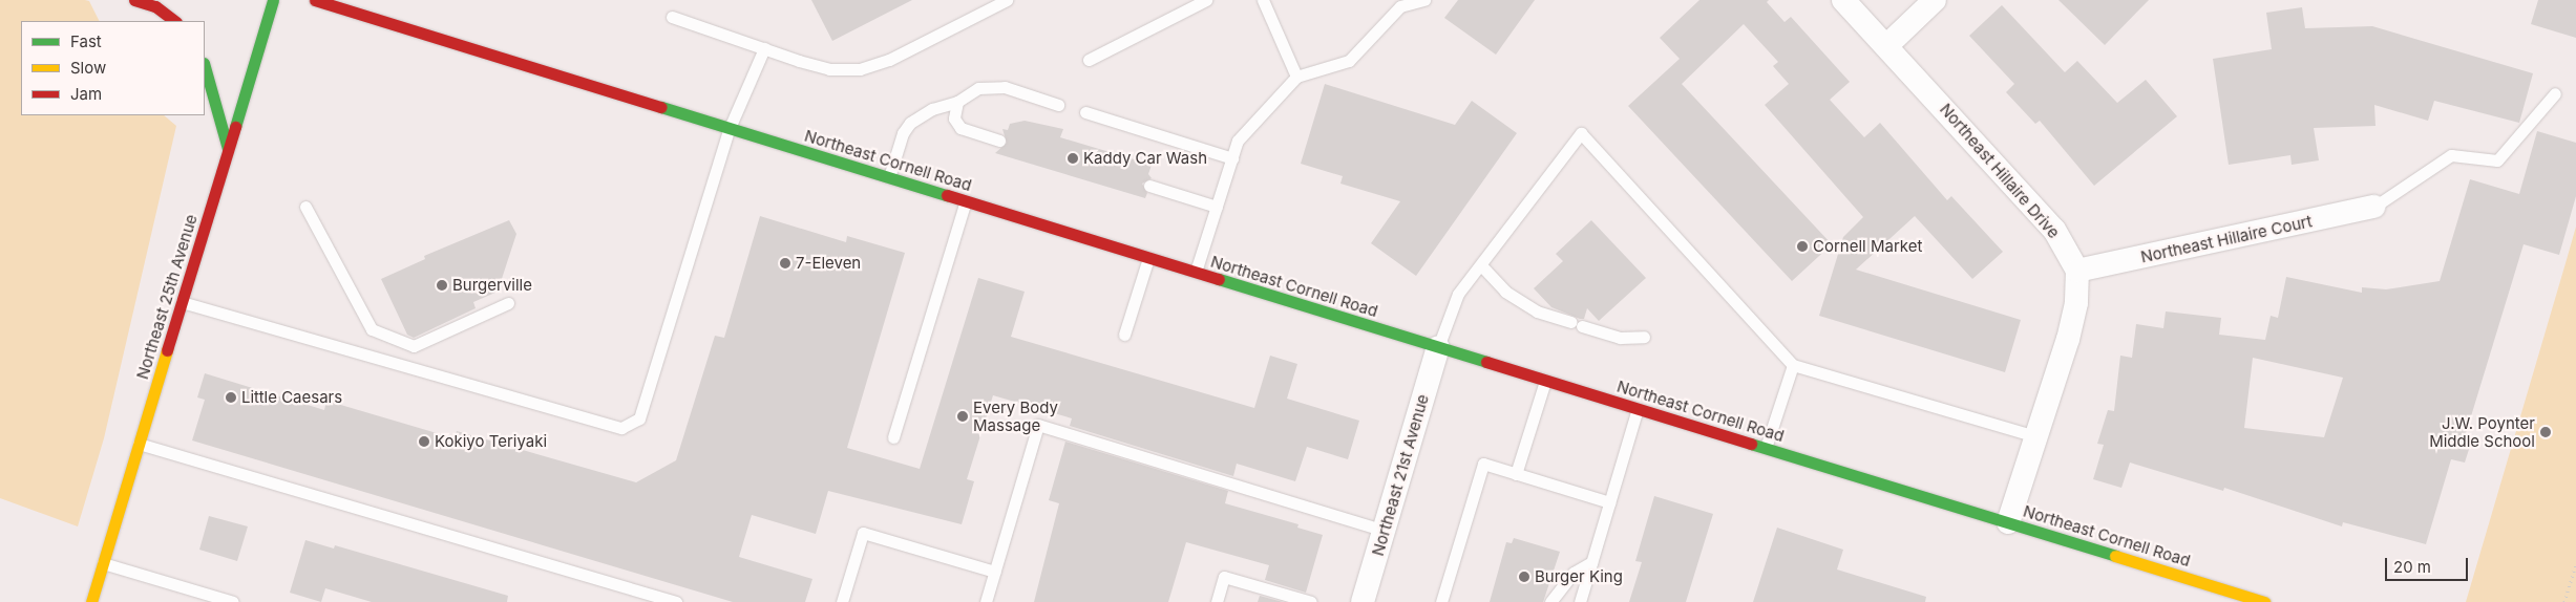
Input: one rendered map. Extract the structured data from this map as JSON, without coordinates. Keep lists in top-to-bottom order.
{
  "streets": {
    "main road": ["Northeast Cornell Road", "Northeast 25th Avenue"],
    "street": ["Northeast Hillaire Drive", "Northeast Hillaire Court", "Northeast 21st Avenue"]
  },
  "crossings": [
    ["Northeast Cornell Road", "Northeast 21st Avenue"],
    ["Northeast Hillaire Drive", "Northeast Hillaire Court"]
  ],
  "places": [
    "Kaddy Car Wash",
    "Cornell Market",
    "7-Eleven",
    "Burgerville",
    "Little Caesars",
    "Every Body Massage",
    "J.W. Poynter Middle School",
    "Kokiyo Teriyaki",
    "Burger King"
  ],
  "legend": ["Fast", "Slow", "Jam"],
  "scale_bar": "20 m"
}
